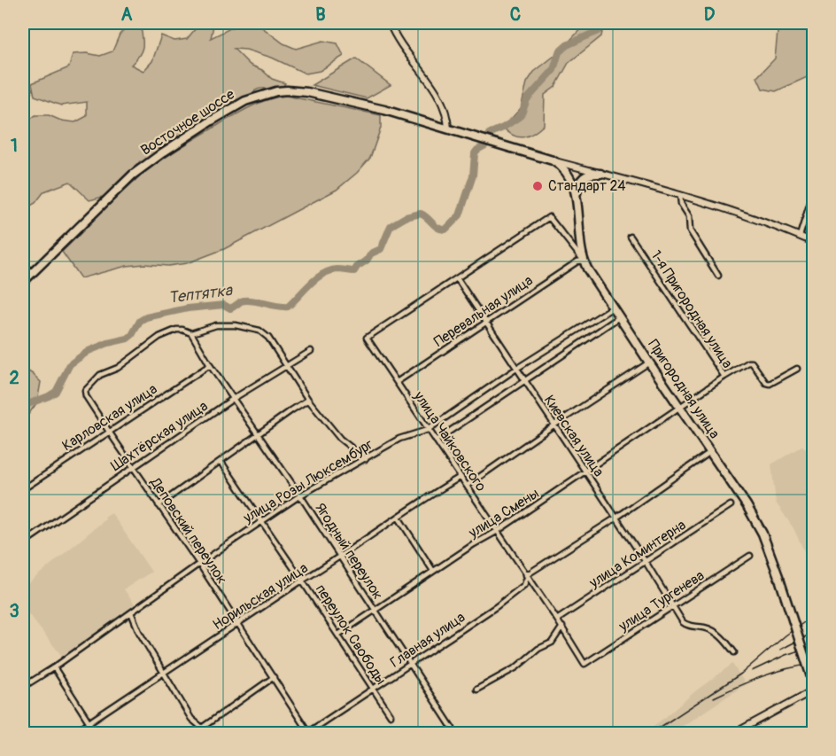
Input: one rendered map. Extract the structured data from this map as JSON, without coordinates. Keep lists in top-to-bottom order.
{
  "streets": {
    "highway": ["Восточное шоссе", "Пригородная улица"],
    "street": [
      "1-я Пригородная улица",
      "Перевальная улица",
      "Карловская улица",
      "Шахтёрская улица",
      "Киевская улица",
      "улица Чайковского",
      "улица Розы Люксембург",
      "улица Смены",
      "Деповский переулок",
      "Ягодный переулок",
      "улица Коминтерна",
      "Норильская улица",
      "улица Тургенева",
      "переулок Свободы",
      "Главная улица"
    ]
  },
  "crossings": [
    ["Восточное шоссе", "Пригородная улица"],
    ["1-я Пригородная улица", "Пригородная улица"],
    ["1-я Пригородная улица", "улица Смены"],
    ["Перевальная улица", "Пригородная улица"],
    ["Перевальная улица", "Киевская улица"],
    ["Перевальная улица", "улица Чайковского"],
    ["Пригородная улица", "улица Розы Люксембург"],
    ["Пригородная улица", "улица Смены"],
    ["Пригородная улица", "Главная улица"],
    ["Карловская улица", "Деповский переулок"],
    ["Карловская улица", "Ягодный переулок"],
    ["Шахтёрская улица", "Деповский переулок"],
    ["Шахтёрская улица", "Ягодный переулок"],
    ["Киевская улица", "улица Чайковского"],
    ["Киевская улица", "улица Розы Люксембург"],
    ["Киевская улица", "улица Смены"],
    ["Киевская улица", "улица Коминтерна"],
    ["Киевская улица", "улица Тургенева"],
    ["Киевская улица", "Главная улица"],
    ["улица Чайковского", "улица Розы Люксембург"],
    ["улица Чайковского", "улица Смены"],
    ["улица Чайковского", "улица Коминтерна"],
    ["улица Чайковского", "Норильская улица"],
    ["улица Чайковского", "улица Тургенева"],
    ["улица Чайковского", "Главная улица"],
    ["улица Розы Люксембург", "Деповский переулок"],
    ["улица Розы Люксембург", "Ягодный переулок"],
    ["улица Розы Люксембург", "переулок Свободы"],
    ["улица Смены", "Ягодный переулок"],
    ["улица Смены", "переулок Свободы"],
    ["Деповский переулок", "Ягодный переулок"],
    ["Деповский переулок", "Норильская улица"],
    ["Деповский переулок", "Главная улица"],
    ["Ягодный переулок", "Норильская улица"],
    ["Ягодный переулок", "Главная улица"],
    ["Норильская улица", "переулок Свободы"],
    ["переулок Свободы", "Главная улица"]
  ],
  "water": ["Тептятка"],
  "places": ["Стандарт 24"],
  "grid": {
    "columns": [
      "A",
      "B",
      "C",
      "D"
    ],
    "rows": ["1", "2", "3"]
  }
}
